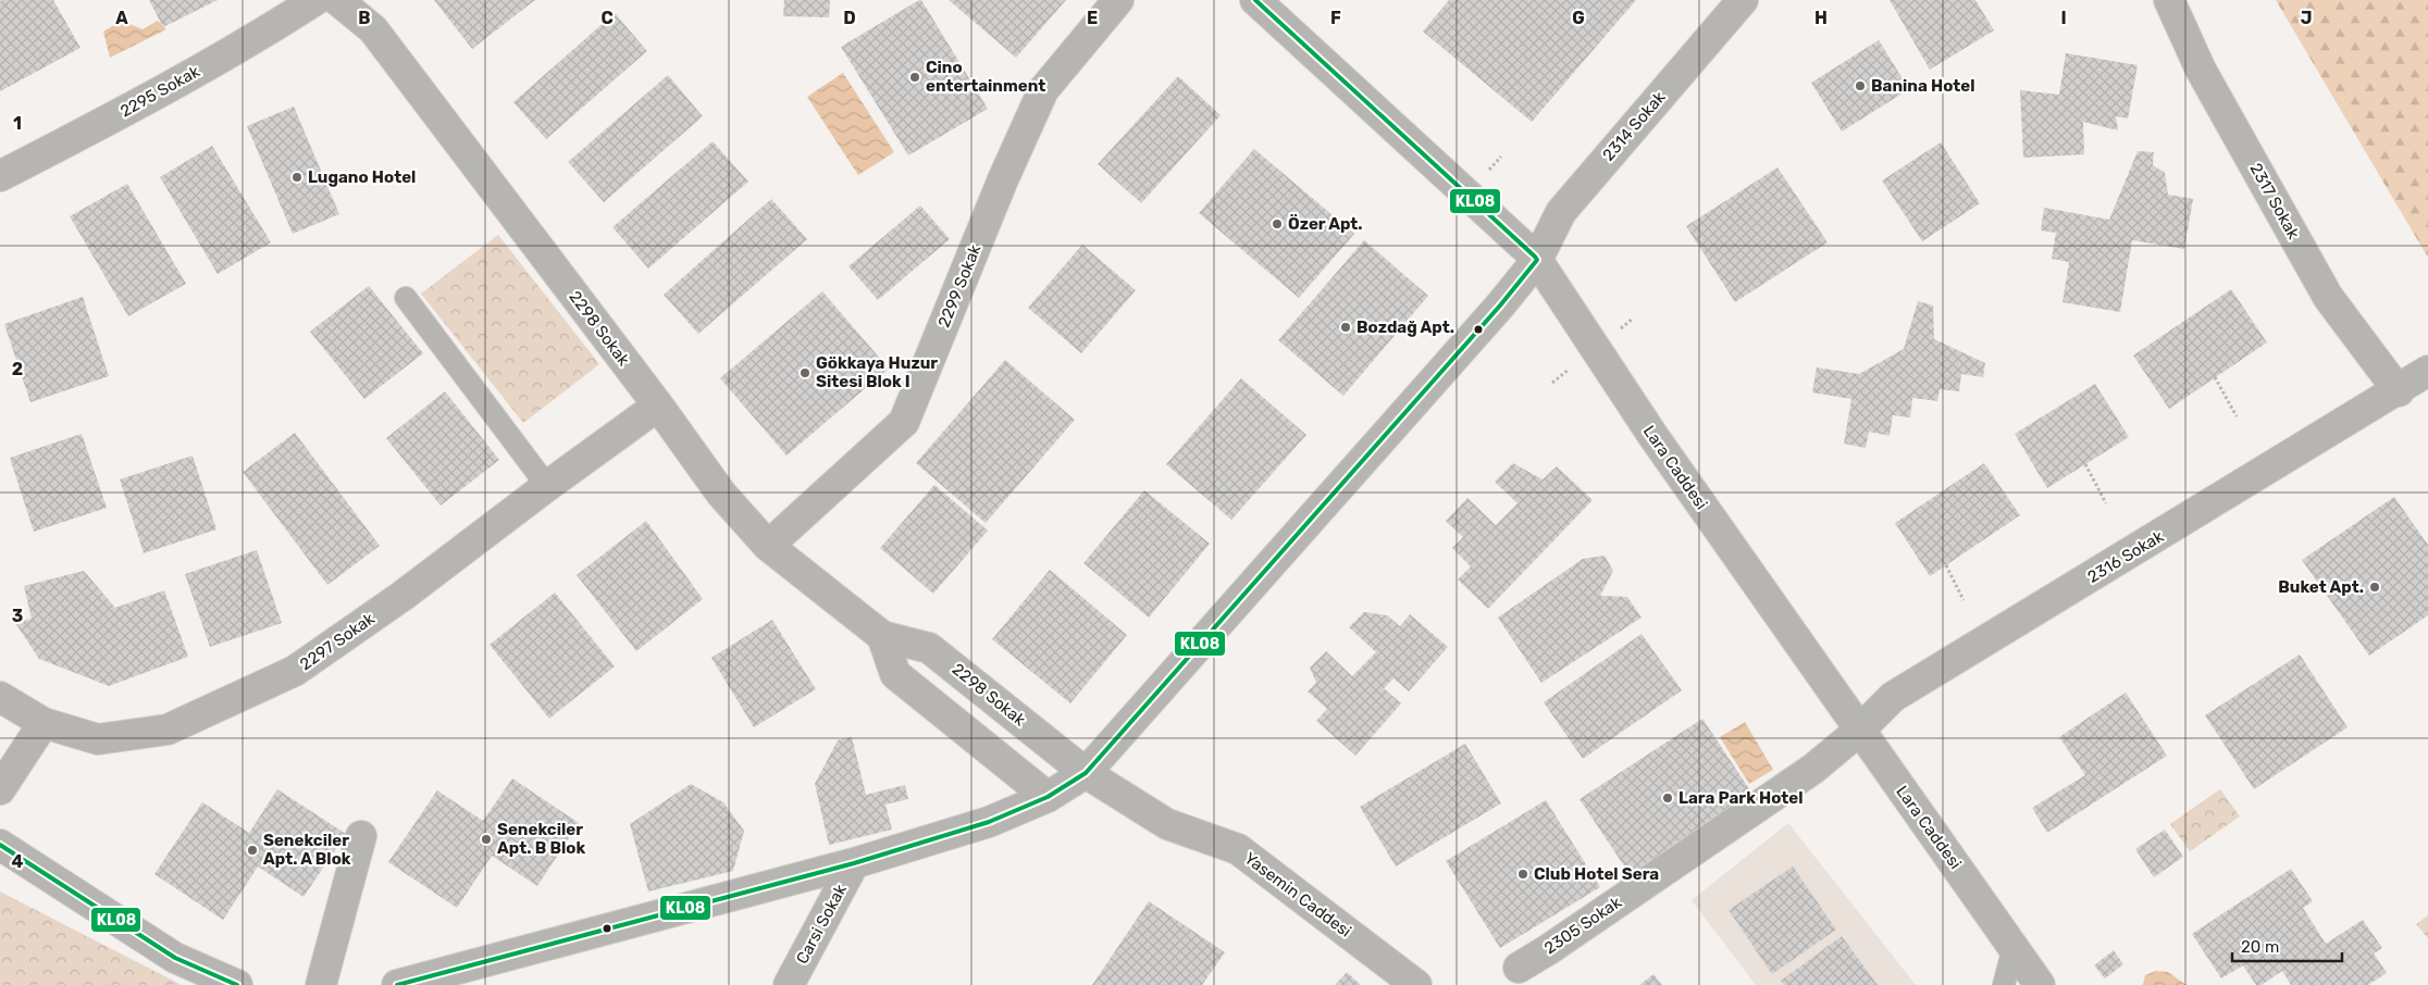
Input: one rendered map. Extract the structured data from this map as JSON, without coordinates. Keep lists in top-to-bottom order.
{
  "streets": {
    "street": [
      "2295 Sokak",
      "2314 Sokak",
      "2317 Sokak",
      "2299 Sokak",
      "2298 Sokak",
      "Lara Caddesi",
      "2316 Sokak",
      "2297 Sokak",
      "Yasemin Caddesi",
      "Carsi Sokak",
      "2305 Sokak"
    ]
  },
  "crossings": [
    ["2314 Sokak", "2298 Sokak"],
    ["2314 Sokak", "Lara Caddesi"],
    ["2314 Sokak", "Yasemin Caddesi"],
    ["2314 Sokak", "Carsi Sokak"],
    ["2317 Sokak", "2316 Sokak"],
    ["2299 Sokak", "2298 Sokak"],
    ["2298 Sokak", "2297 Sokak"],
    ["2298 Sokak", "Yasemin Caddesi"],
    ["Lara Caddesi", "2316 Sokak"],
    ["Lara Caddesi", "2305 Sokak"],
    ["2316 Sokak", "2305 Sokak"]
  ],
  "places": [
    "Cino entertainment",
    "Banina Hotel",
    "Lugano Hotel",
    "Özer Apt.",
    "Bozdağ Apt.",
    "Gökkaya Huzur Sitesi Blok I",
    "Buket Apt.",
    "Lara Park Hotel",
    "Senekciler Apt. B Blok",
    "Senekciler Apt. A Blok",
    "Club Hotel Sera"
  ],
  "lines": ["transit line KL08"],
  "scale_bar": "20 m",
  "grid": {
    "columns": [
      "A",
      "B",
      "C",
      "D",
      "E",
      "F",
      "G",
      "H",
      "I",
      "J"
    ],
    "rows": [
      "1",
      "2",
      "3",
      "4"
    ]
  }
}
